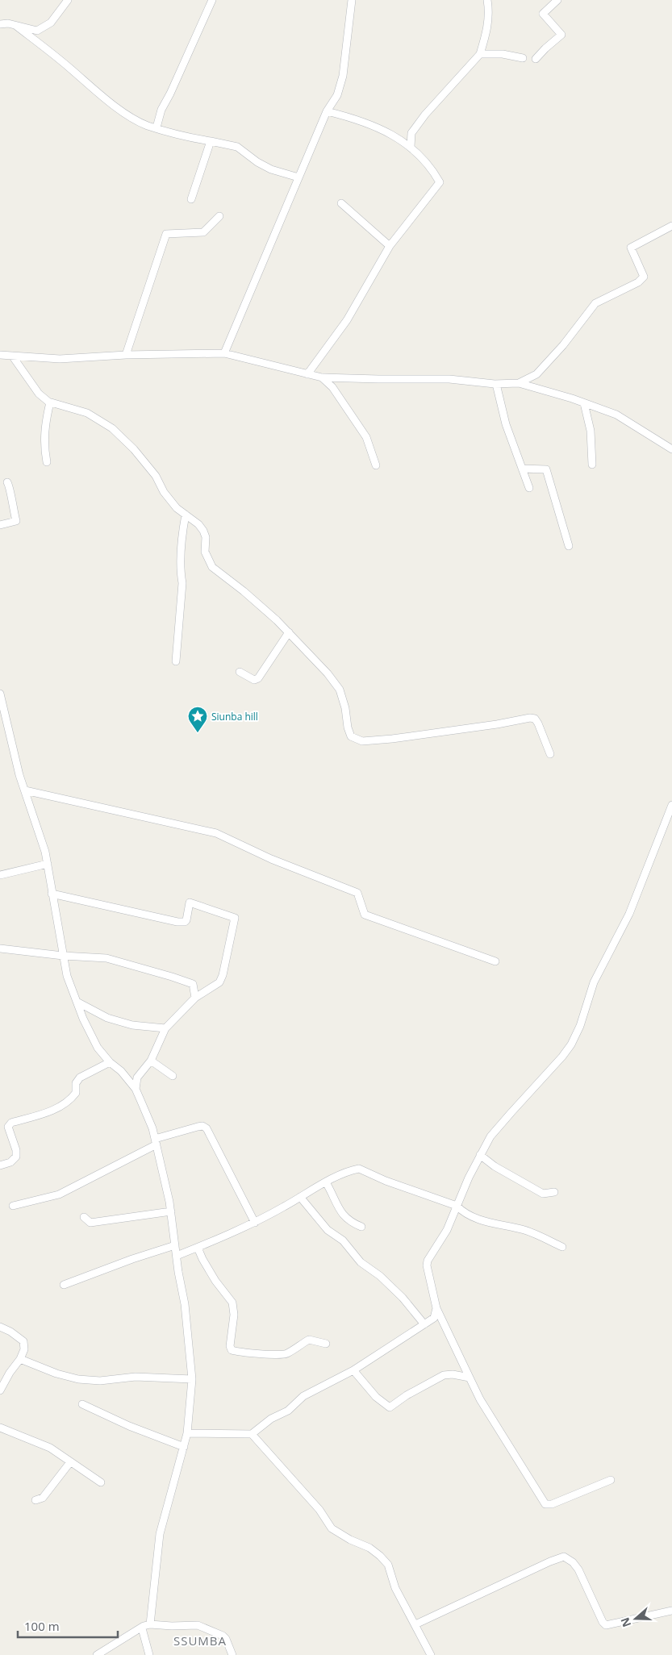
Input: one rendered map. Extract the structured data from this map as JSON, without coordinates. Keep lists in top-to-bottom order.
{
  "districts": ["SSUMBA"],
  "places": {
    "place": ["Siunba hill"]
  },
  "scale_bar": "100 m",
  "north": "left"
}
